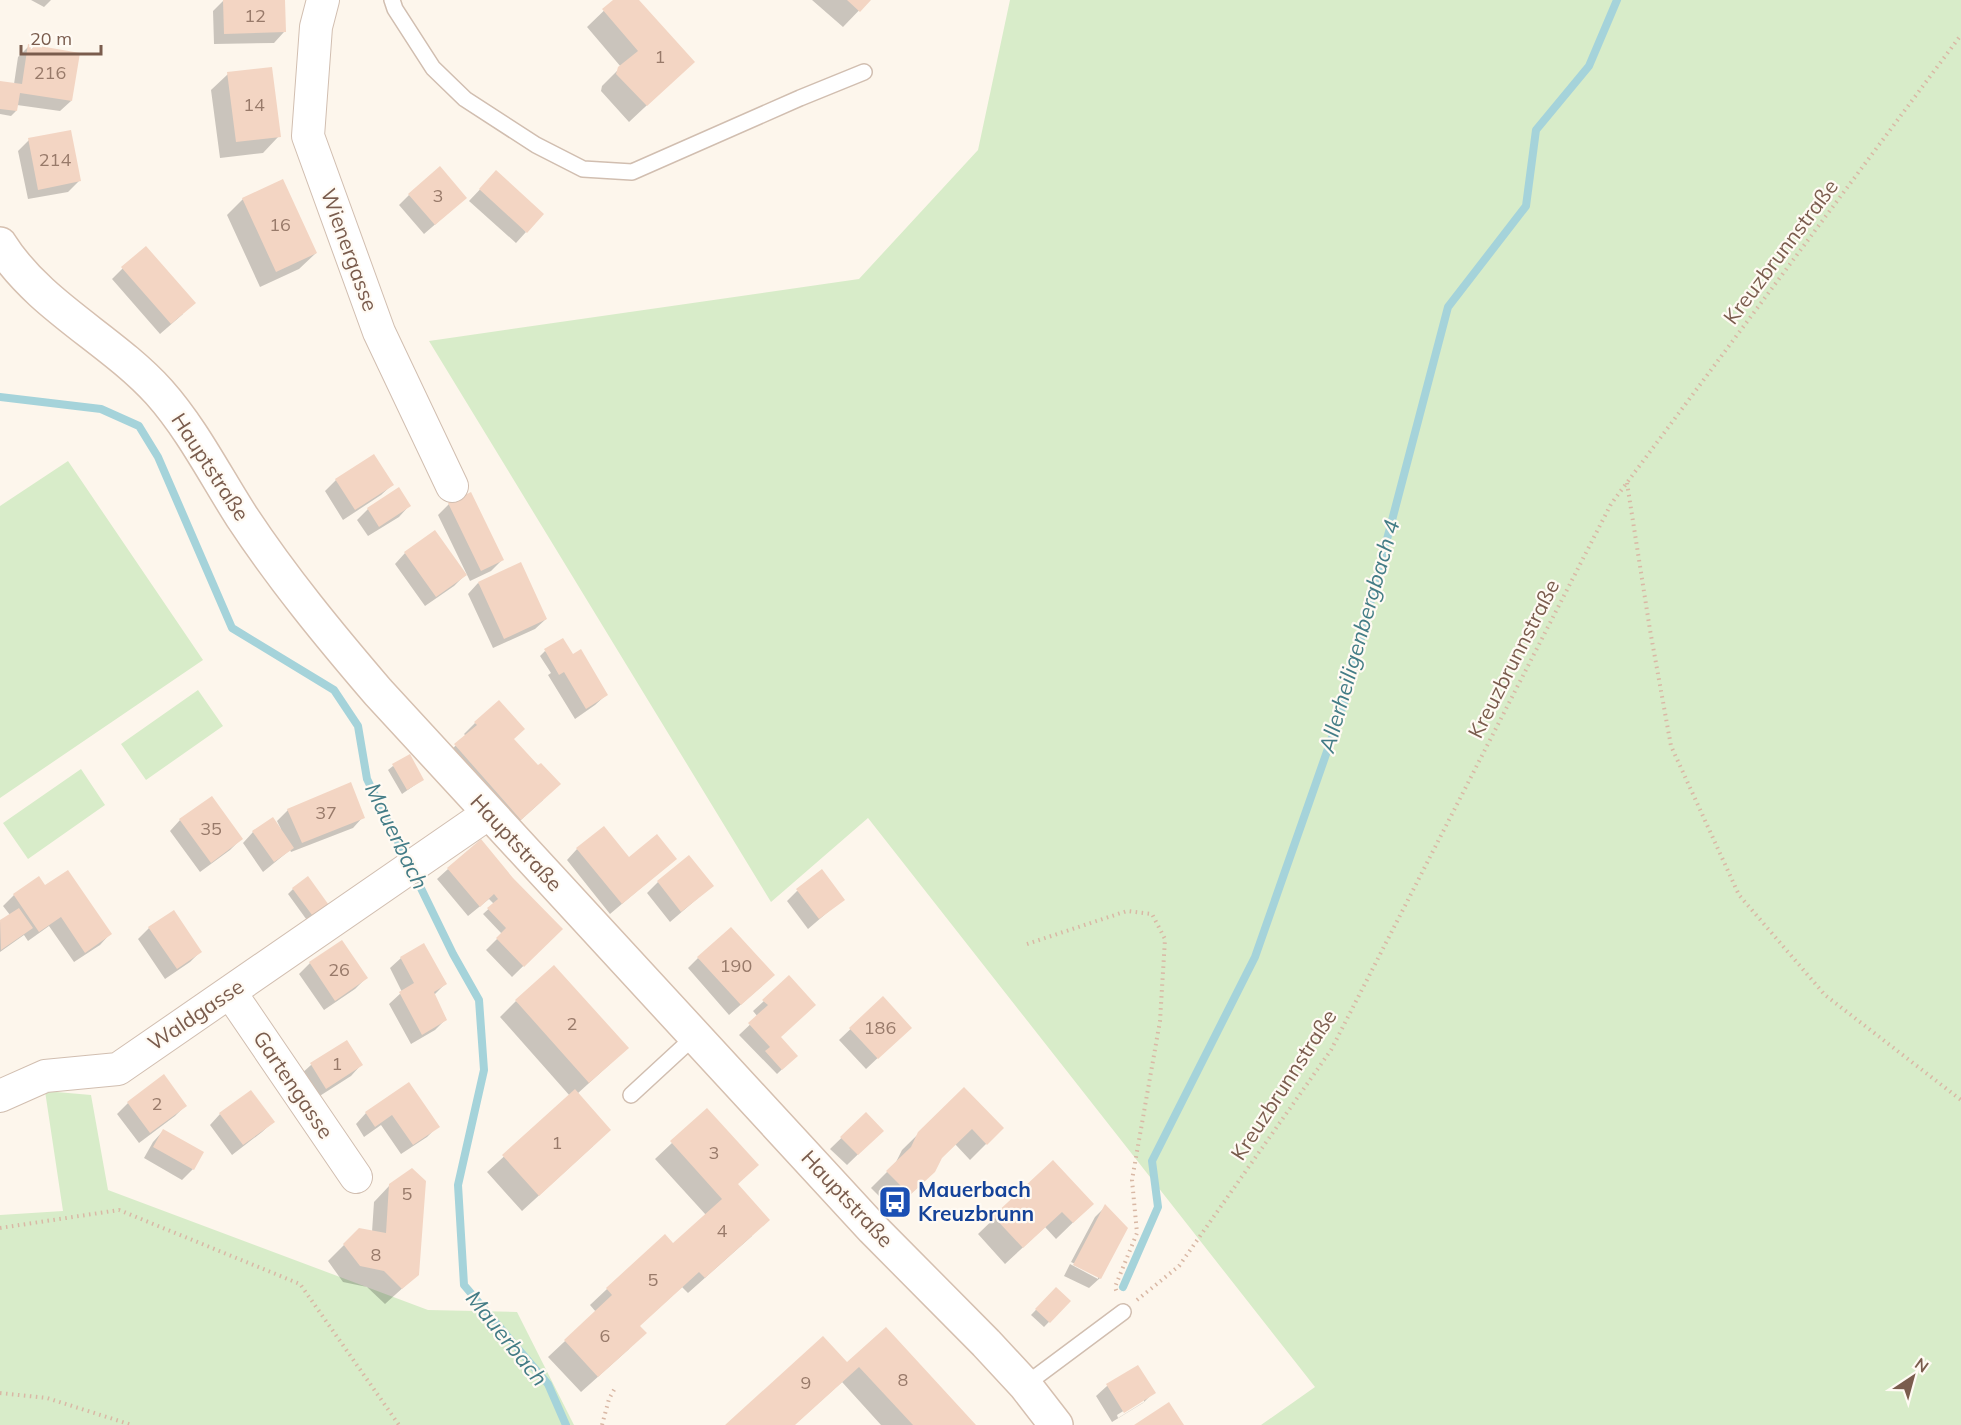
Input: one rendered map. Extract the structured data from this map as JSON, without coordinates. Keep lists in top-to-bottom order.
{
  "streets": {
    "main road": ["Hauptstraße"],
    "street": ["Wienergasse", "Waldgasse", "Gartengasse"],
    "path": ["Kreuzbrunnstraße"]
  },
  "crossings": [
    ["Hauptstraße", "Waldgasse"],
    ["Waldgasse", "Gartengasse"]
  ],
  "water": ["Allerheiligenbergbach 4", "Mauerbach"],
  "places": {
    "bus stop": ["Mauerbach Kreuzbrunn"]
  },
  "house_numbers": [
    "12",
    "1",
    "216",
    "14",
    "214",
    "3",
    "16",
    "37",
    "35",
    "190",
    "26",
    "2",
    "186",
    "1",
    "2",
    "1",
    "3",
    "5",
    "4",
    "8",
    "5",
    "6",
    "8",
    "9"
  ],
  "scale_bar": "20 m",
  "north": "top right"
}
